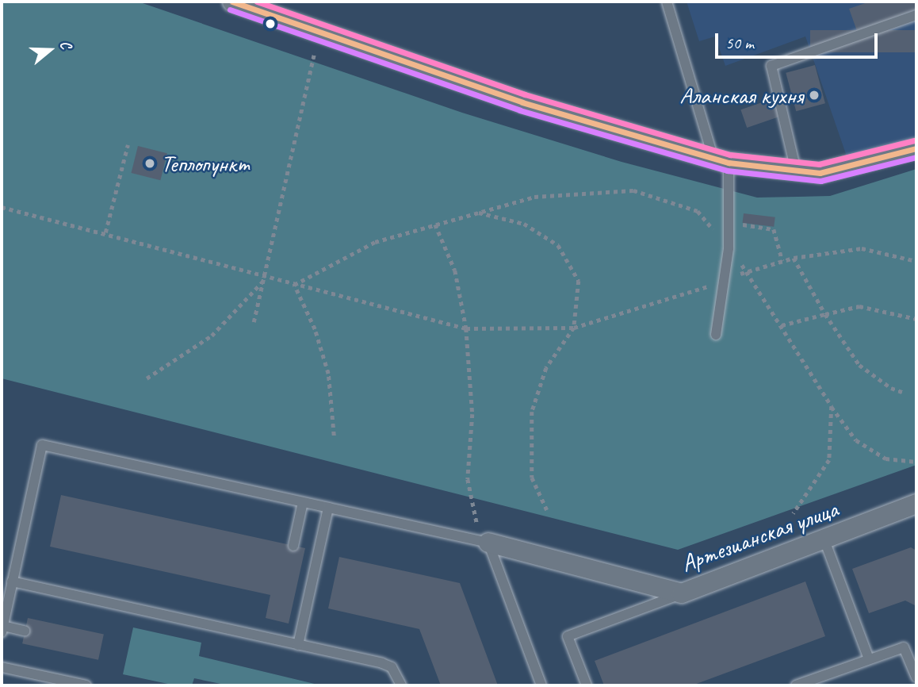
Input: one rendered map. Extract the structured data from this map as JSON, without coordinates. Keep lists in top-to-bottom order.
{
  "streets": {
    "street": ["Артезианская улица"]
  },
  "places": ["Аланская кухня", "Теплопункт"],
  "scale_bar": "50 m",
  "north": "right"
}
